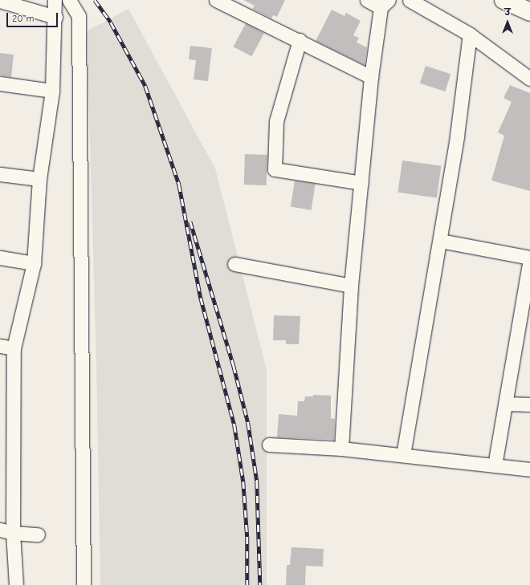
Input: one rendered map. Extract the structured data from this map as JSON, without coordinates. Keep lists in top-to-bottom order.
{
  "scale_bar": "20 m",
  "north": "top"
}
